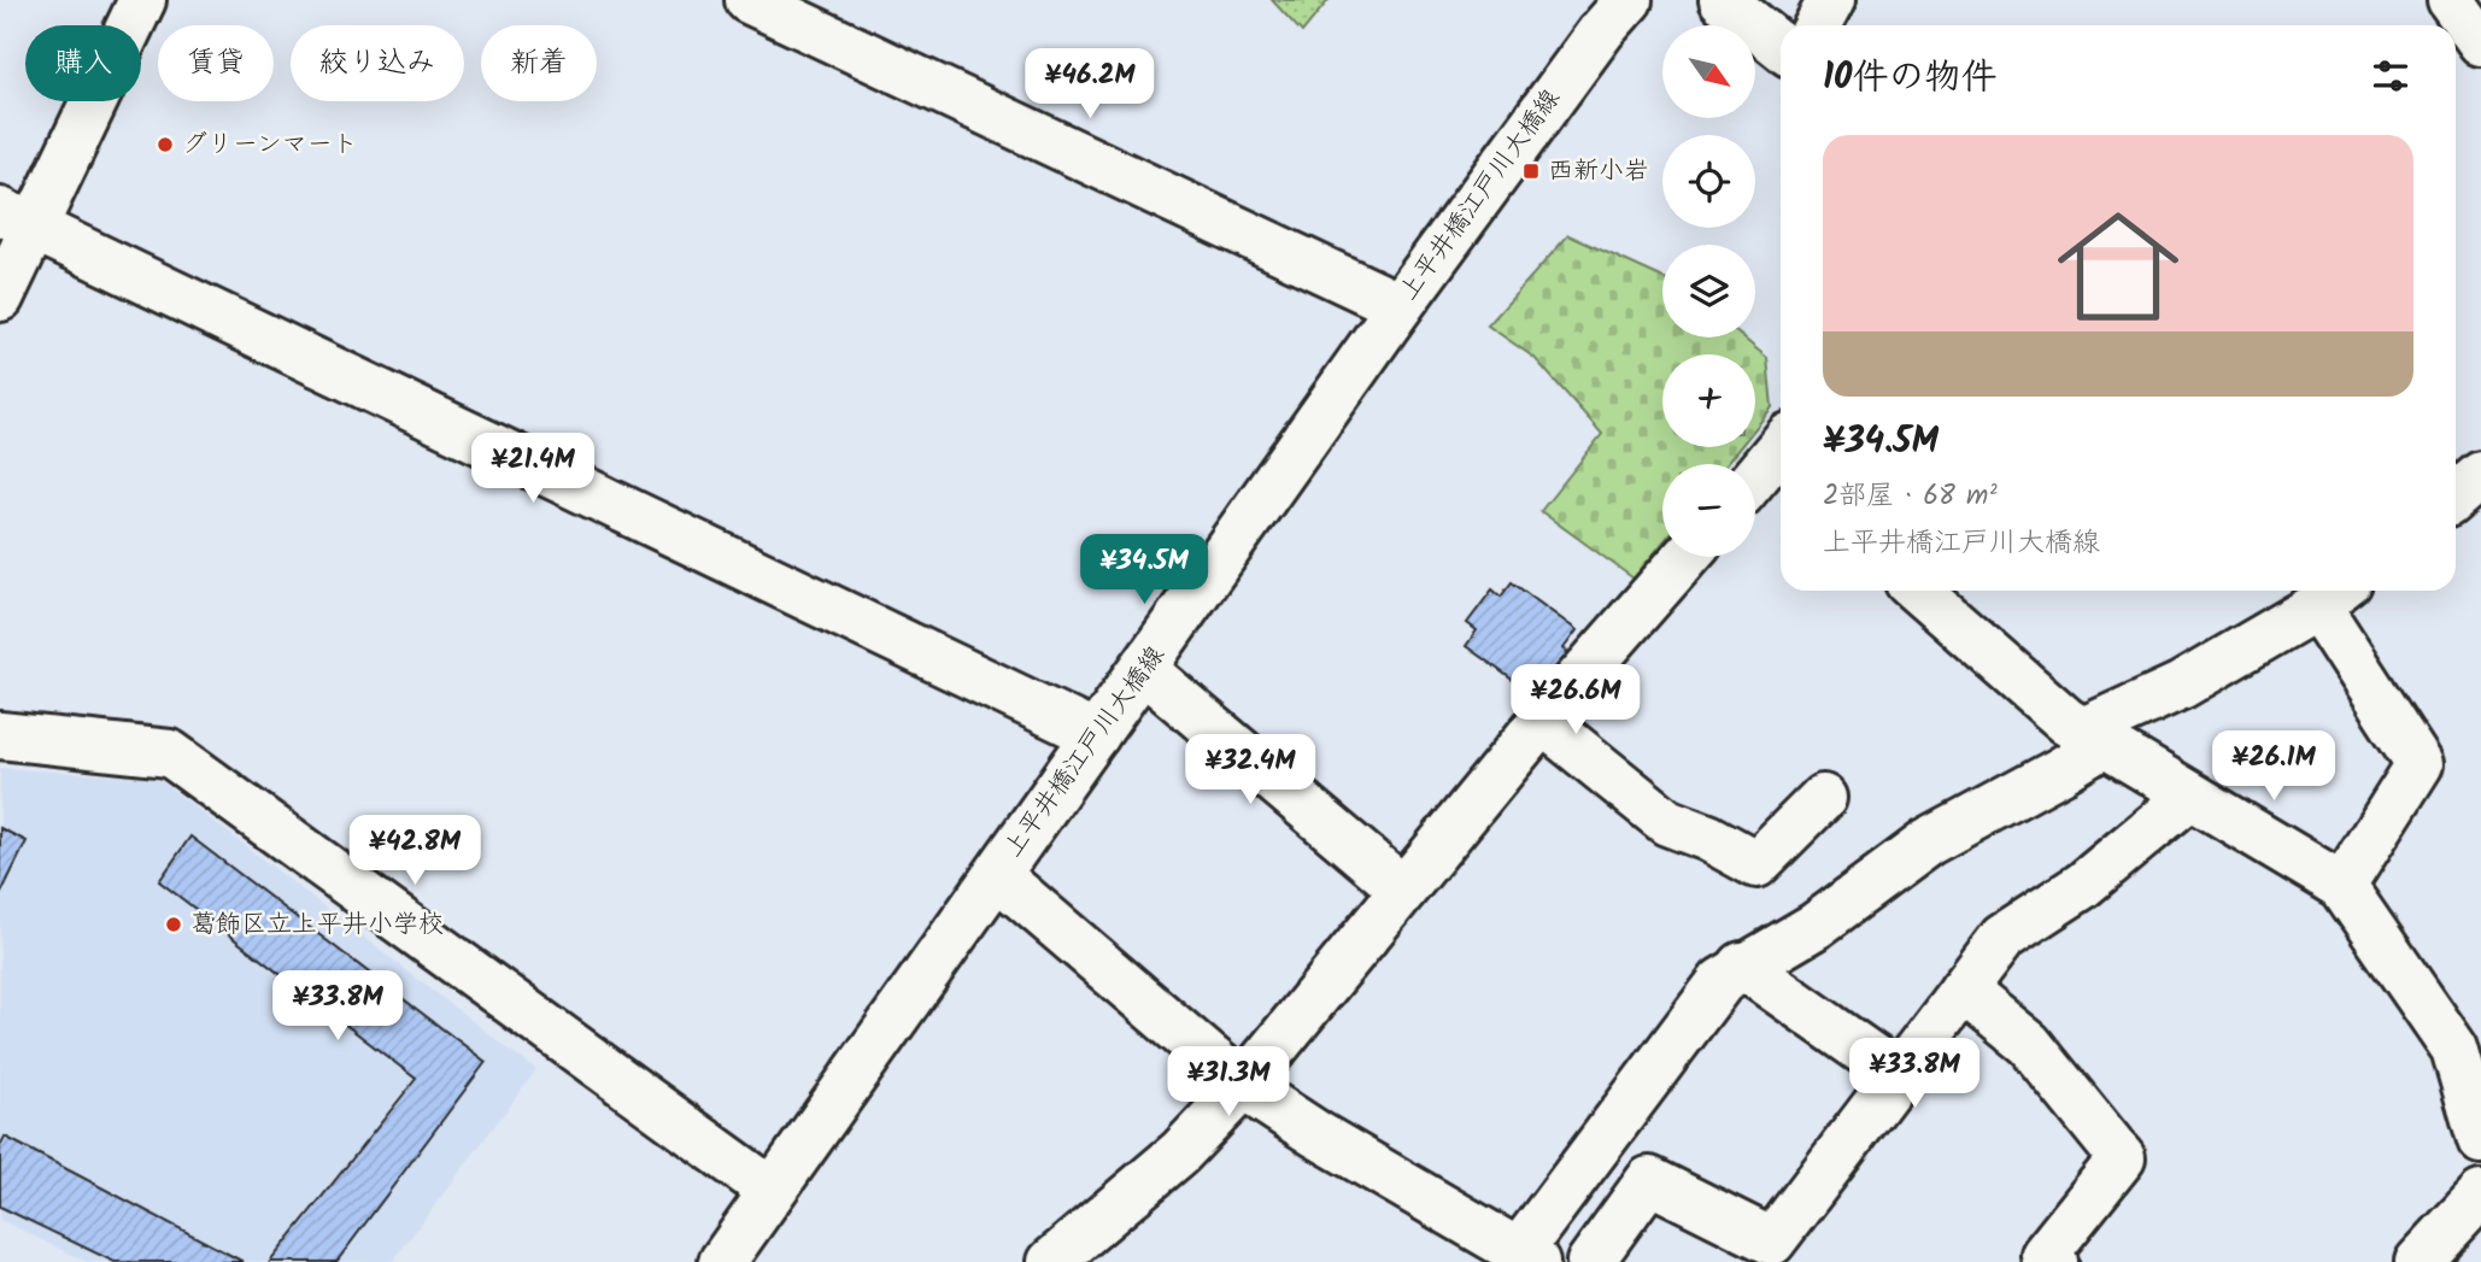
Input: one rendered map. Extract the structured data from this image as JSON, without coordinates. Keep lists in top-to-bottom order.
{
  "streets": {
    "street": ["上平井橋江戸川大橋線"]
  },
  "places": {
    "other": ["グリーンマート", "葛飾区立上平井小学校"],
    "transit": ["西新小岩"]
  },
  "north": "bottom right",
  "page": {
    "map_buttons": ["+", "−"],
    "chip": [
      "購入",
      "賃貸",
      "絞り込み",
      "新着"
    ],
    "heading": "10件の物件",
    "price": [
      "¥46.2M",
      "¥21.4M",
      "¥34.5M",
      "¥26.6M",
      "¥26.1M",
      "¥32.4M",
      "¥42.8M",
      "¥33.8M",
      "¥33.8M",
      "¥31.3M"
    ],
    "list": [
      {
        "name": "¥34.5M",
        "note": "2部屋 · 68 m² · 上平井橋江戸川大橋線"
      }
    ]
  }
}
